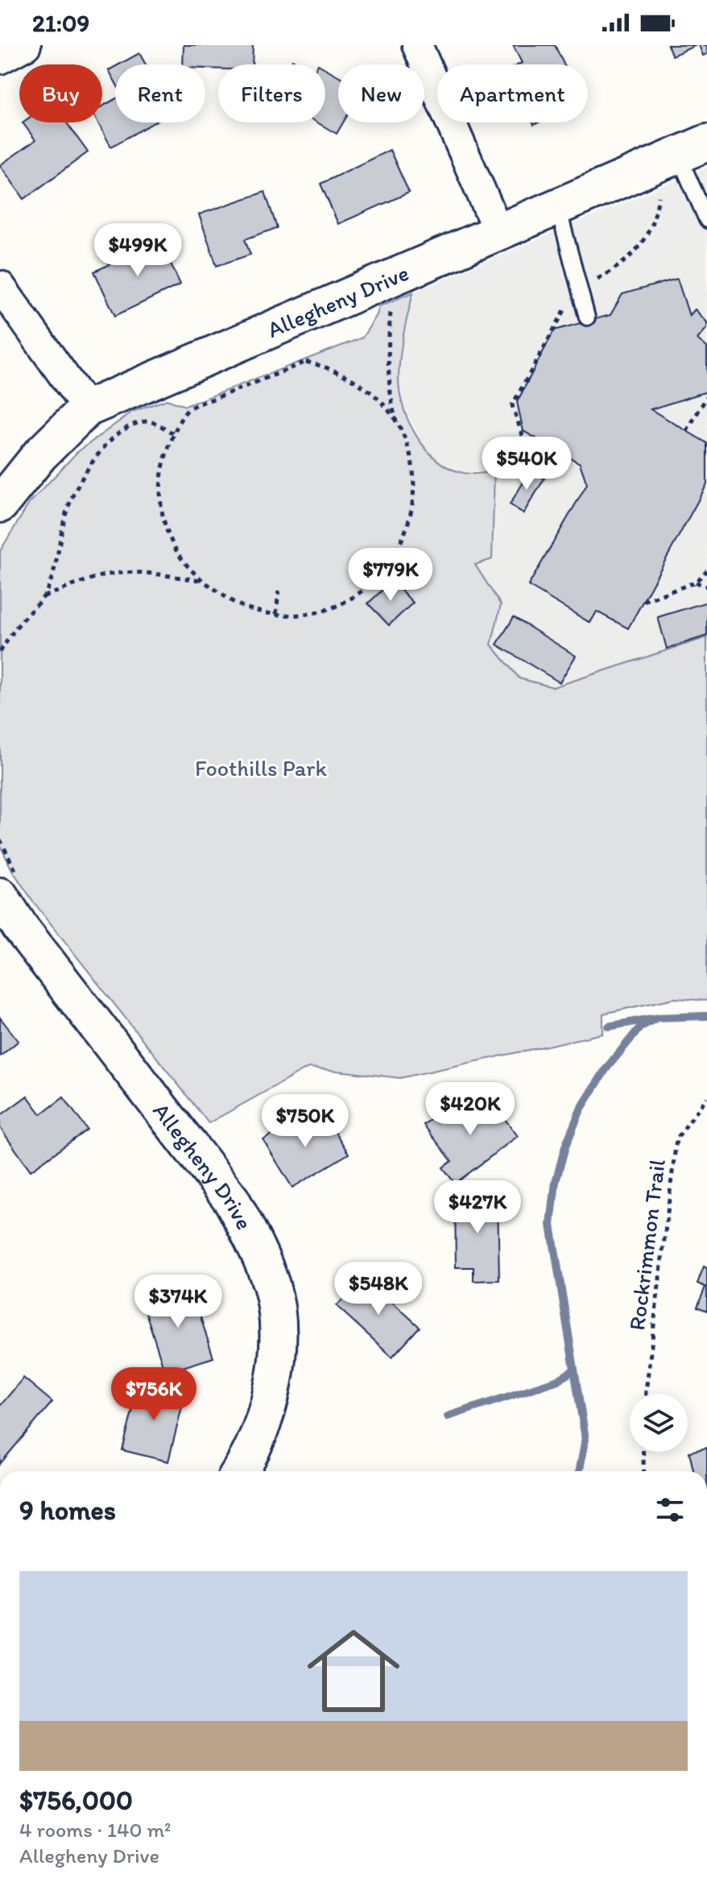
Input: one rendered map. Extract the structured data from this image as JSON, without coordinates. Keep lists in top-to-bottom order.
{
  "streets": {
    "street": ["Allegheny Drive"],
    "path": ["Rockrimmon Trail"]
  },
  "parks": ["Foothills Park"],
  "page": {
    "status": "21:09",
    "chip": [
      "Buy",
      "Rent",
      "Filters",
      "New",
      "Apartment"
    ],
    "price": [
      "$499K",
      "$540K",
      "$779K",
      "$420K",
      "$750K",
      "$427K",
      "$548K",
      "$374K",
      "$756K"
    ],
    "heading": "9 homes",
    "list": [
      {
        "name": "$756,000",
        "note": "4 rooms · 140 m² · Allegheny Drive"
      }
    ]
  }
}
